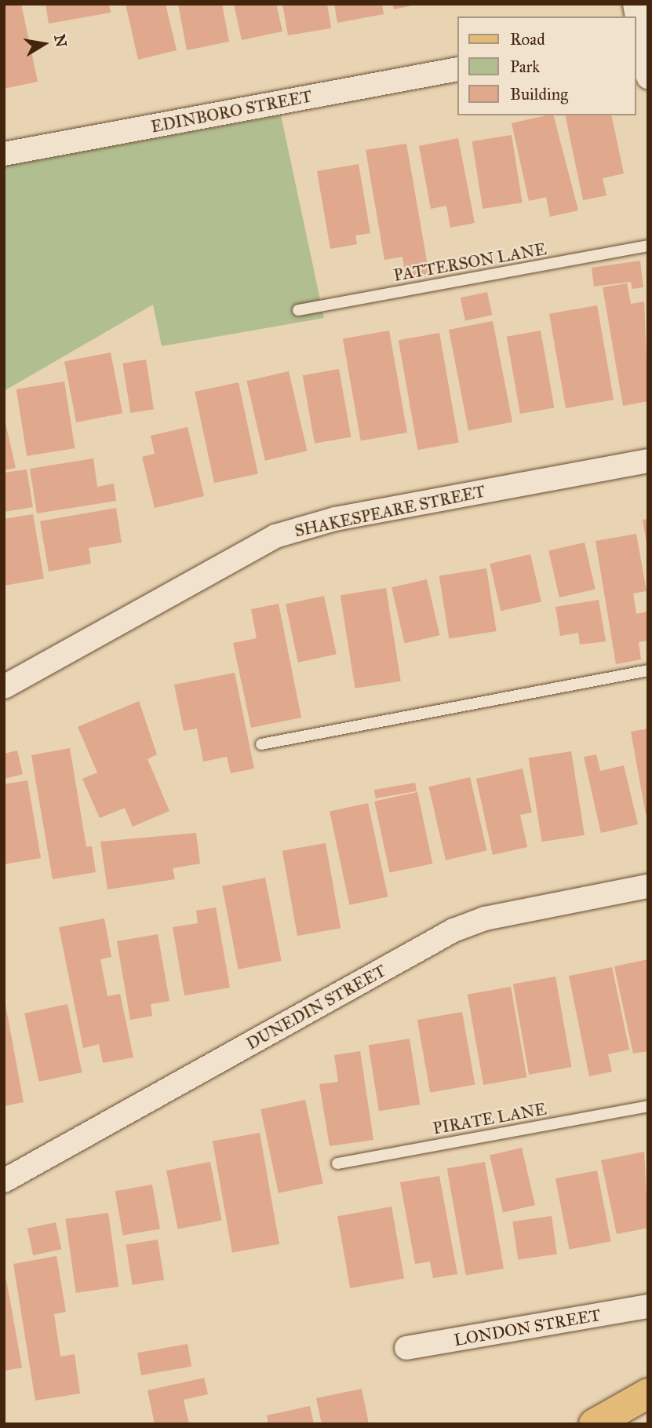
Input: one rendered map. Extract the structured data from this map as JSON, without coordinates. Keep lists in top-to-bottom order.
{
  "streets": {
    "street": [
      "EDINBORO STREET",
      "SHAKESPEARE STREET",
      "DUNEDIN STREET",
      "LONDON STREET"
    ],
    "lane": ["PATTERSON LANE", "PIRATE LANE"]
  },
  "legend": ["Road", "Park", "Building"],
  "north": "right"
}
